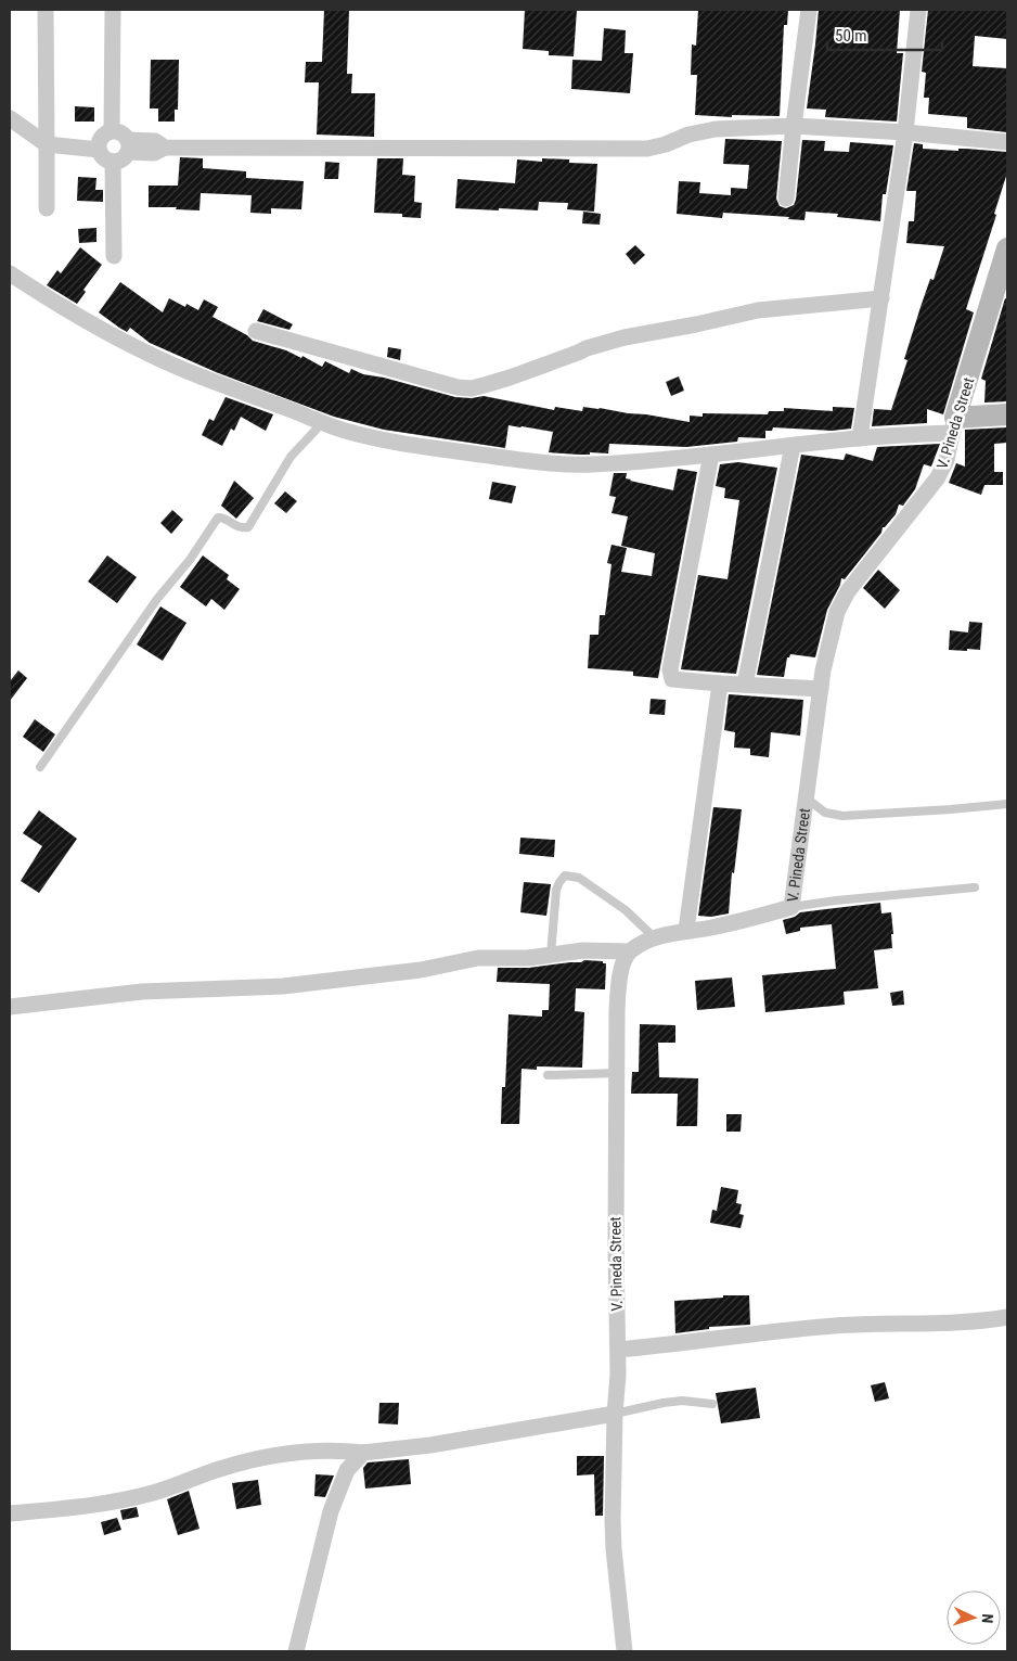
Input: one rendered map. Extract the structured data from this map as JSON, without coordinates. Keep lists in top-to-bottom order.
{
  "streets": {
    "street": ["V. Pineda Street"]
  },
  "scale_bar": "50 m",
  "north": "right"
}
